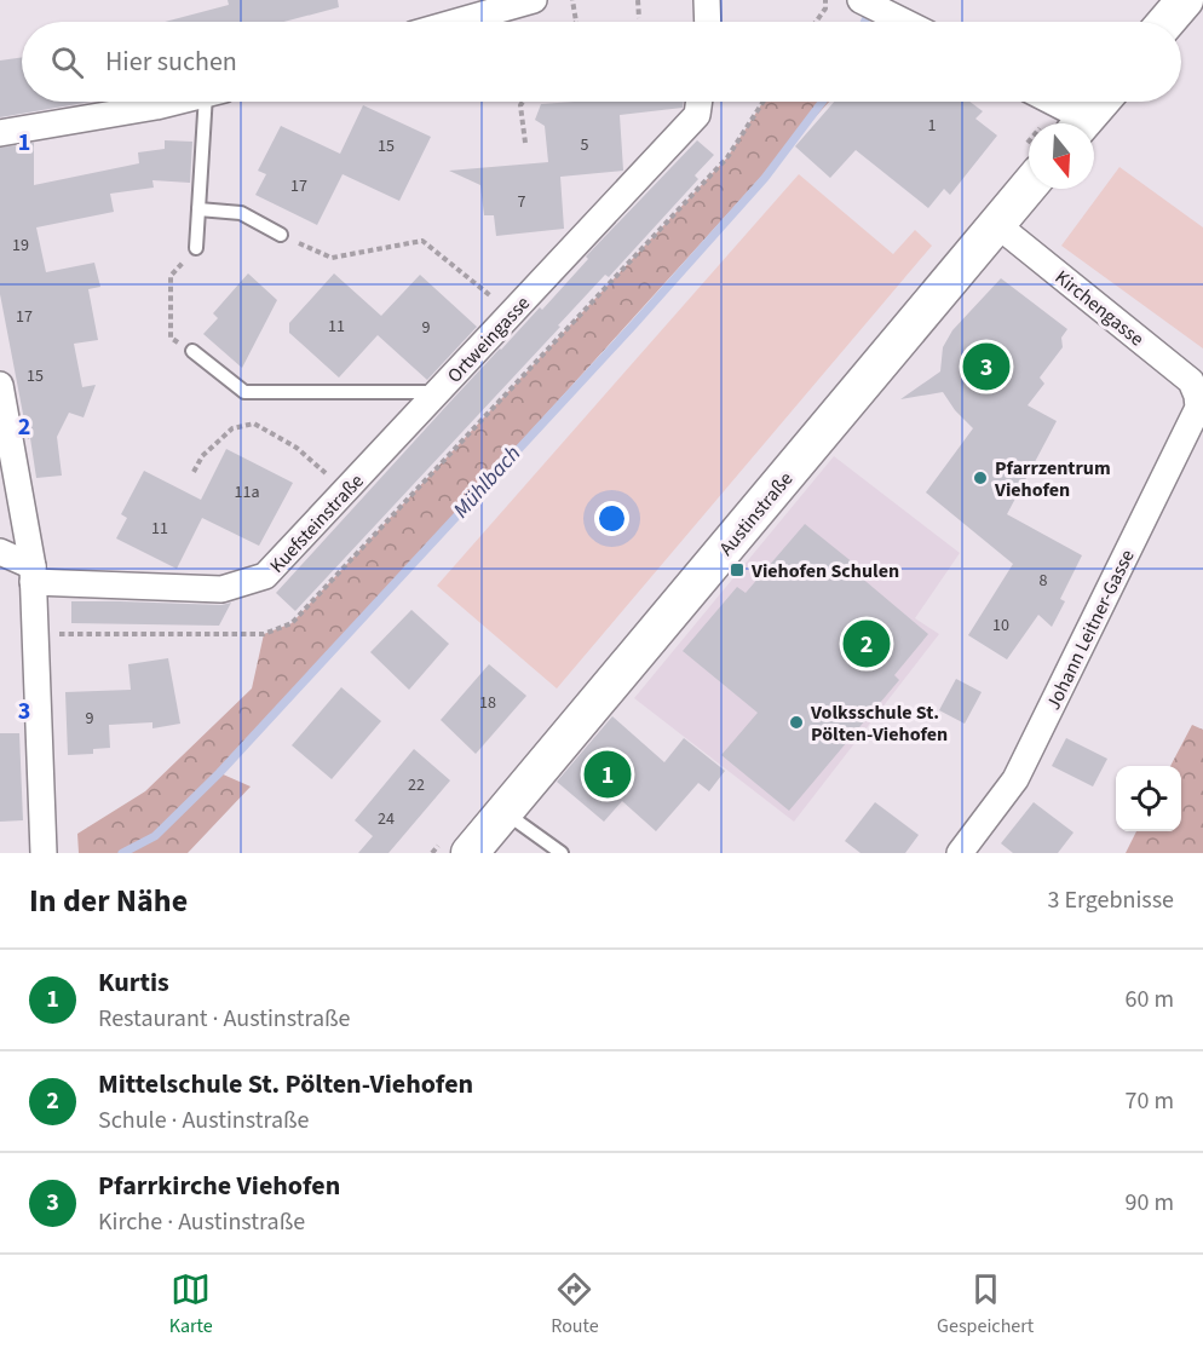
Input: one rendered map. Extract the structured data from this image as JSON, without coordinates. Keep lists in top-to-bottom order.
{
  "streets": {
    "main road": ["Austinstraße"],
    "street": [
      "Kirchengasse",
      "Ortweingasse",
      "Kuefsteinstraße",
      "Johann Leitner-Gasse"
    ]
  },
  "crossings": [
    ["Kirchengasse", "Austinstraße"],
    ["Kirchengasse", "Johann Leitner-Gasse"],
    ["Ortweingasse", "Kuefsteinstraße"]
  ],
  "water": ["Mühlbach"],
  "places": {
    "other": ["Pfarrzentrum Viehofen", "Volksschule St. Pölten-Viehofen"],
    "transit": ["Viehofen Schulen"]
  },
  "house_numbers": [
    "1",
    "5",
    "15",
    "17",
    "7",
    "19",
    "17",
    "11",
    "9",
    "15",
    "11a",
    "11",
    "8",
    "10",
    "18",
    "9",
    "22",
    "24"
  ],
  "north": "bottom",
  "page": {
    "search": "Hier suchen",
    "pins": ["3", "2", "1"],
    "heading": ["In der Nähe", "3 Ergebnisse"],
    "list": [
      {
        "mark": "1",
        "name": "Kurtis",
        "note": "Restaurant · Austinstraße",
        "value": "60 m"
      },
      {
        "mark": "2",
        "name": "Mittelschule St. Pölten-Viehofen",
        "note": "Schule · Austinstraße",
        "value": "70 m"
      },
      {
        "mark": "3",
        "name": "Pfarrkirche Viehofen",
        "note": "Kirche · Austinstraße",
        "value": "90 m"
      }
    ],
    "nav": ["Karte", "Route", "Gespeichert"]
  },
  "grid": {
    "rows": ["1", "2", "3"]
  }
}
